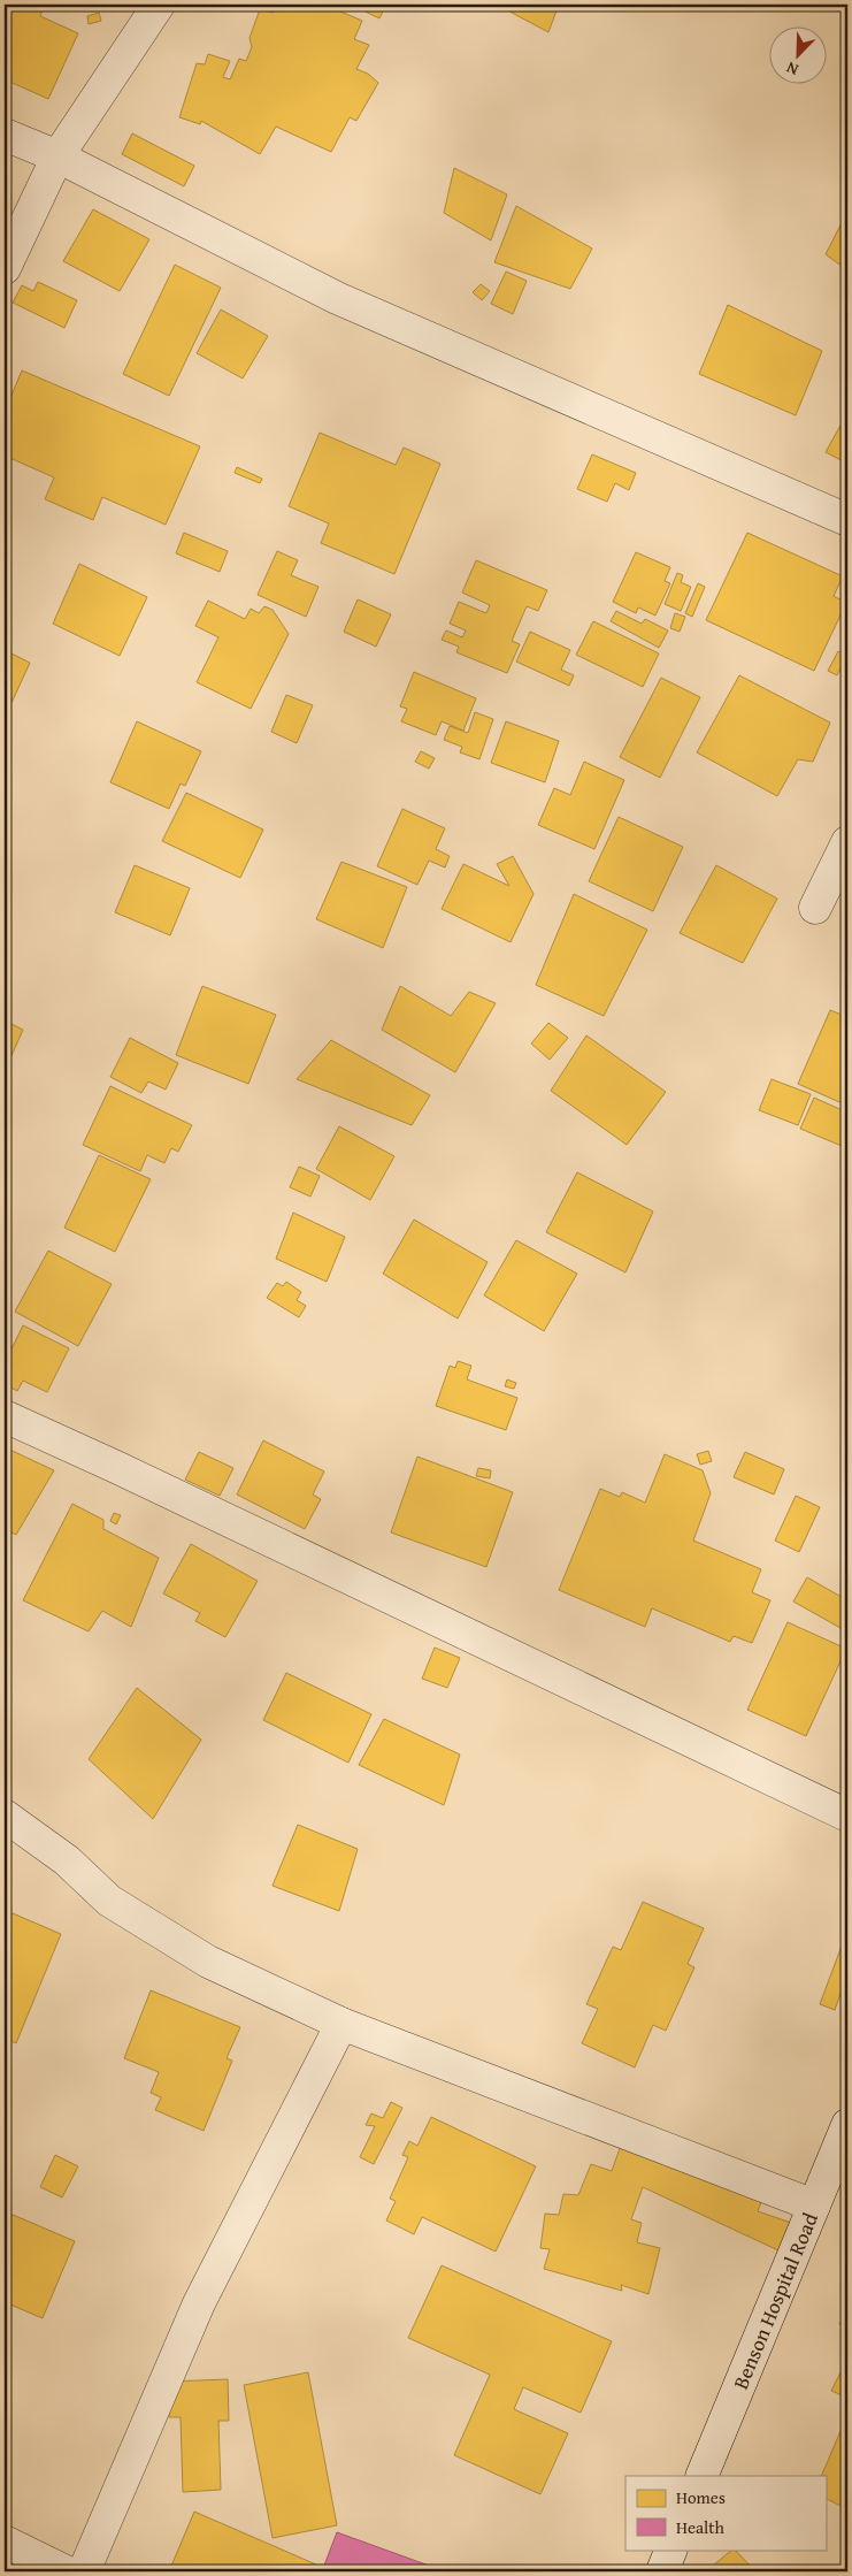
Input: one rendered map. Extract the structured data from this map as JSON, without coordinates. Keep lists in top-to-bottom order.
{
  "streets": {
    "street": ["Benson Hospital Road"]
  },
  "legend": ["Homes", "Health"],
  "north": "bottom left"
}
